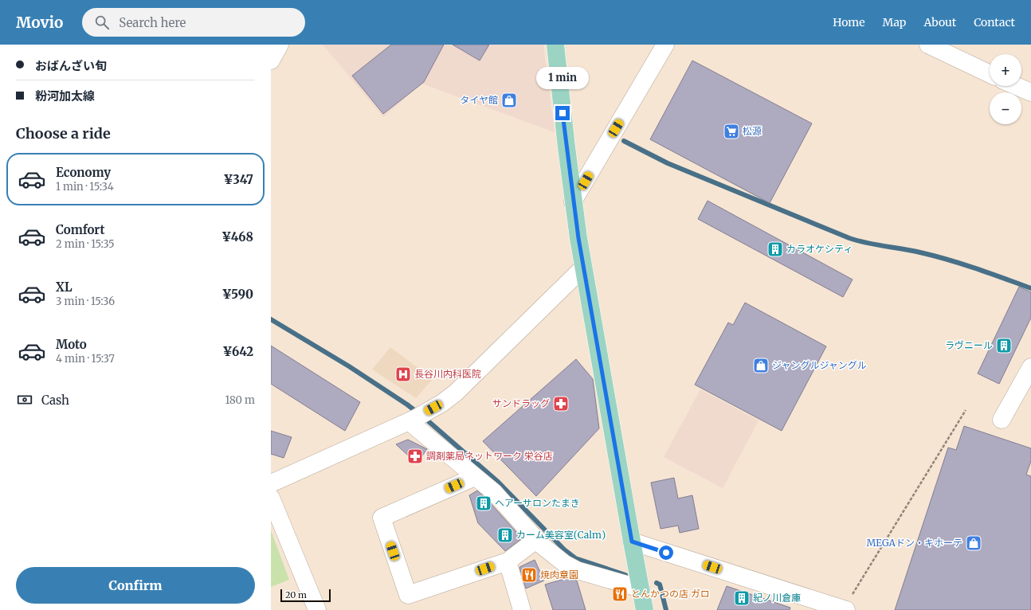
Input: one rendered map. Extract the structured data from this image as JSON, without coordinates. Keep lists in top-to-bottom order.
{
  "places": {
    "shop": ["タイヤ館", "ジャングルジャングル", "MEGAドン・キホーテ"],
    "supermarket": ["松源"],
    "building": [
      "カラオケシティ",
      "ラヴニール",
      "ヘアーサロンたまき",
      "カーム美容室(Calm)",
      "紀ノ川倉庫"
    ],
    "hospital": ["長谷川内科医院"],
    "pharmacy": ["サンドラッグ", "調剤薬局ネットワーク 栄谷店"],
    "restaurant": ["焼肉章園", "とんかつの店 ガロ"]
  },
  "scale_bar": "20 m",
  "page": {
    "header": "Movio",
    "search": "Search here",
    "nav": [
      "Home",
      "Map",
      "About",
      "Contact"
    ],
    "banner": ["おばんざい旬", "粉河加太線"],
    "map_buttons": ["+", "−"],
    "bubble": "1 min",
    "heading": "Choose a ride",
    "list": [
      {
        "name": "Economy",
        "note": "1 min · 15:34",
        "value": "¥347"
      },
      {
        "name": "Comfort",
        "note": "2 min · 15:35",
        "value": "¥468"
      },
      {
        "name": "XL",
        "note": "3 min · 15:36",
        "value": "¥590"
      },
      {
        "name": "Moto",
        "note": "4 min · 15:37",
        "value": "¥642"
      }
    ],
    "pay": ["Cash", "180 m"],
    "buttons": "Confirm",
    "scale": "20 m"
  }
}
